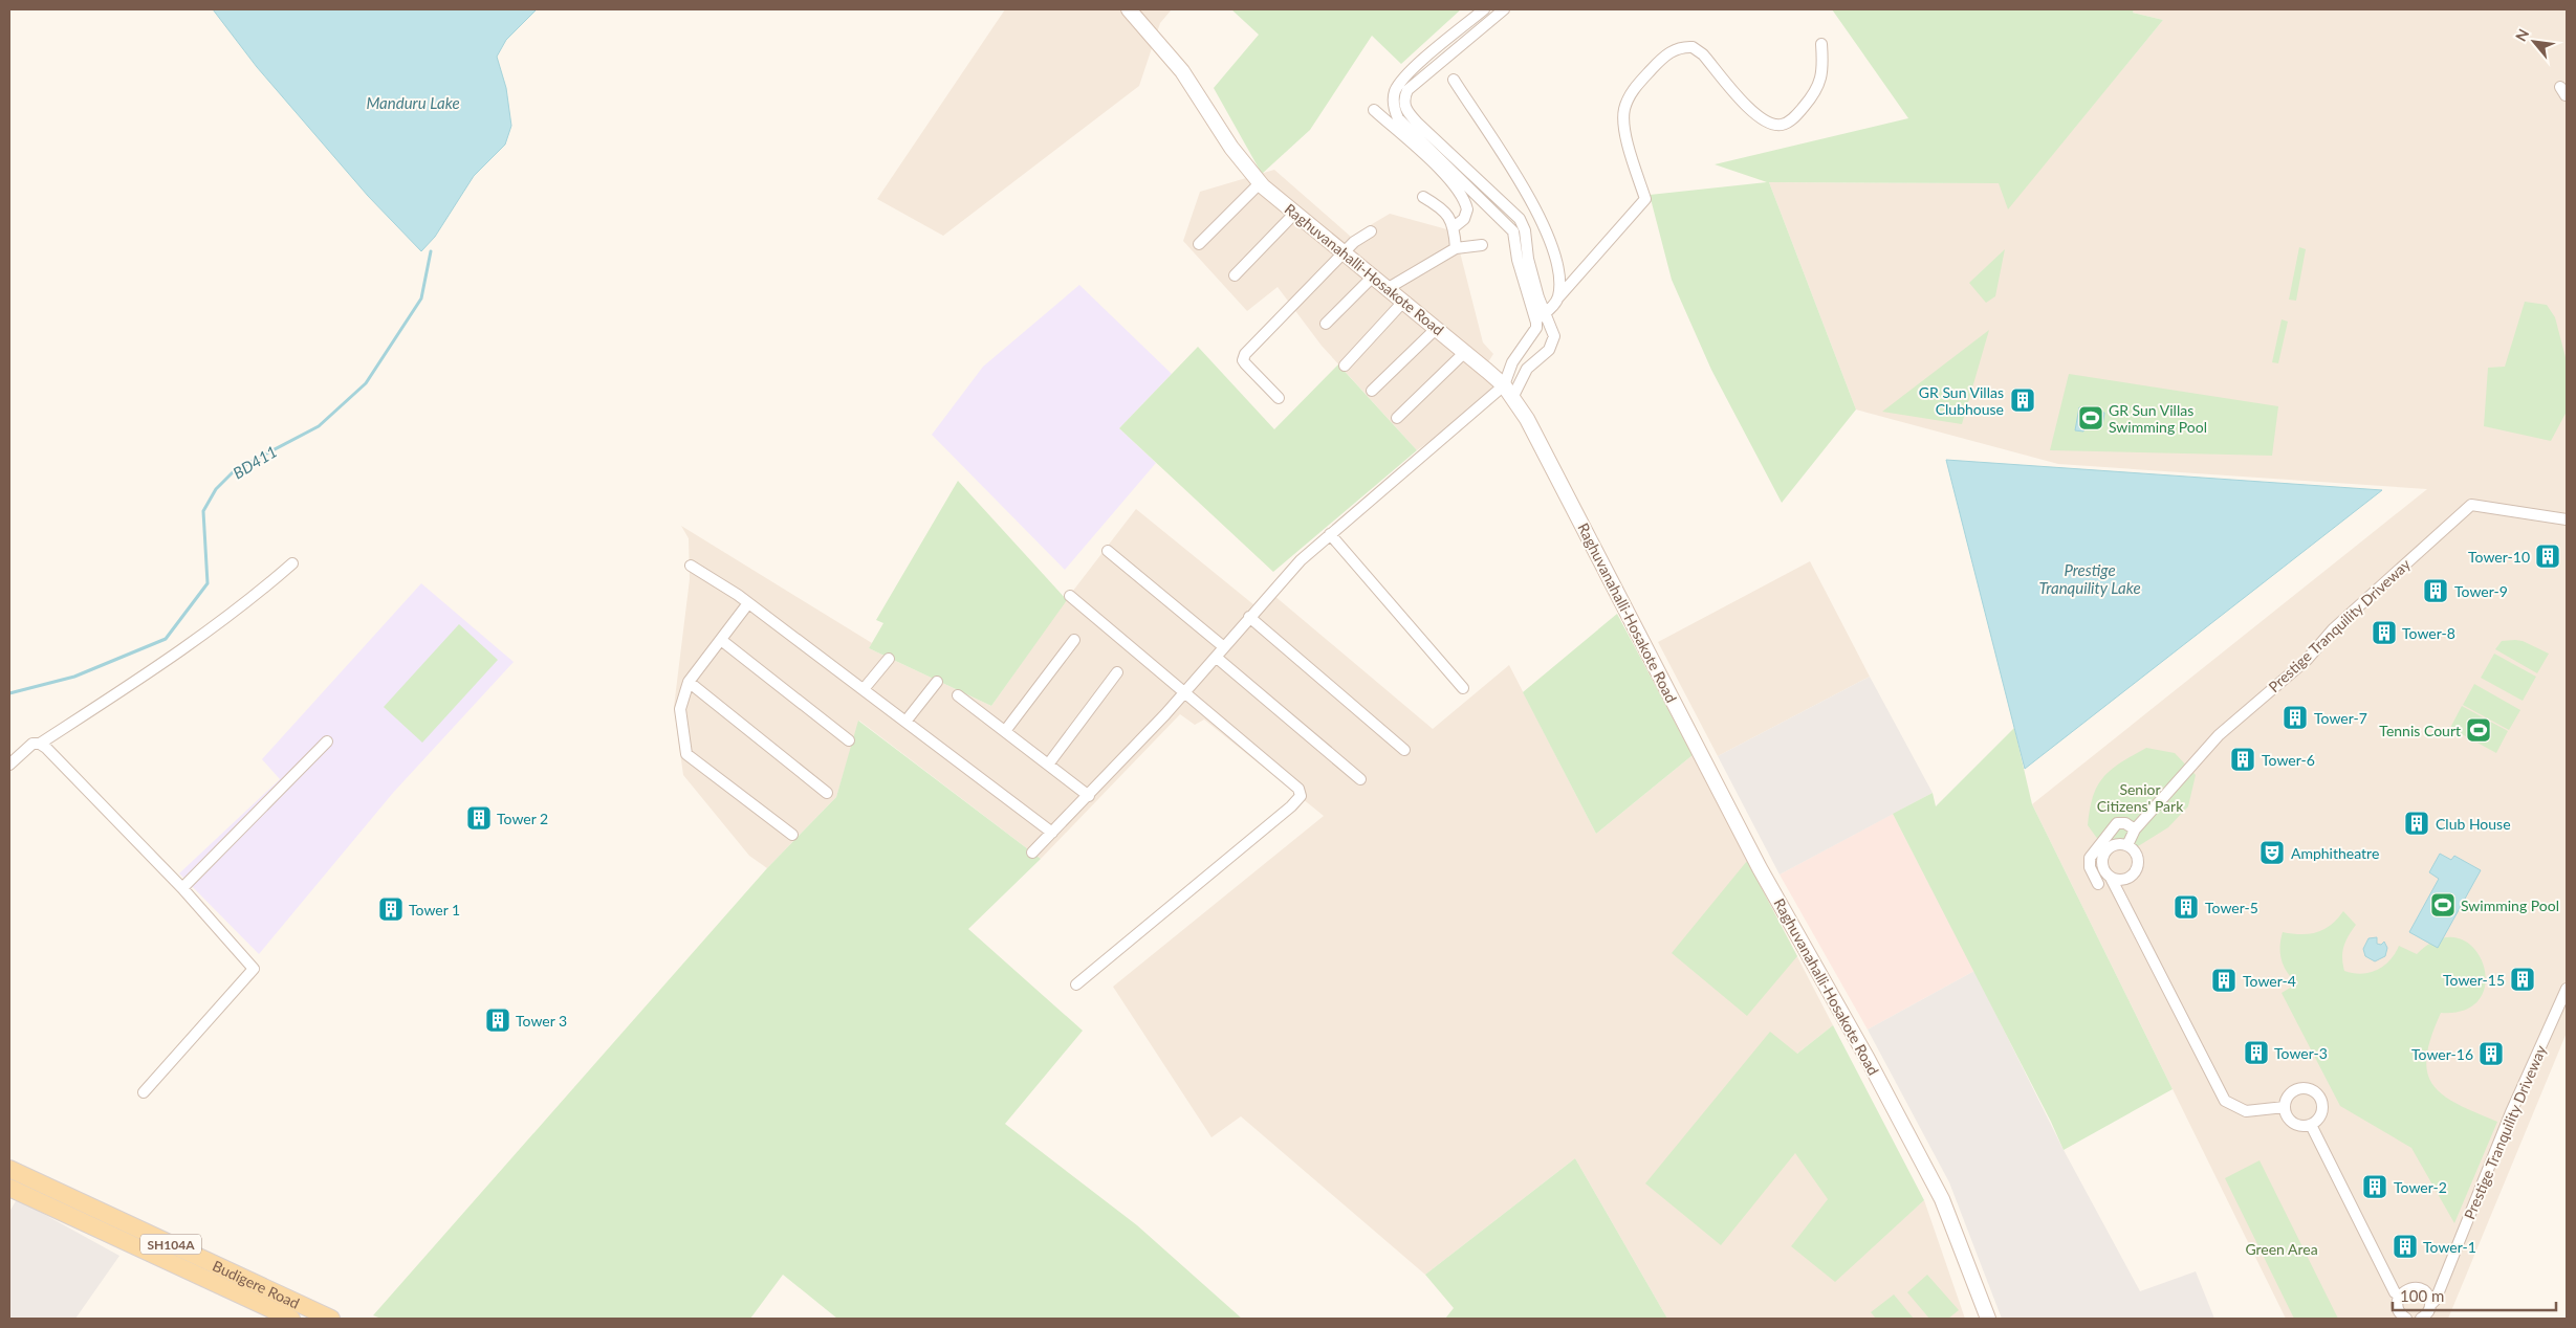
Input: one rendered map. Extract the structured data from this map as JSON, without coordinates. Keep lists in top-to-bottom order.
{
  "streets": {
    "main road": ["Raghuvanahalli-Hosakote Road", "SH104A", "Budigere Road"],
    "street": ["Prestige Tranquility Driveway"]
  },
  "water": ["Manduru Lake", "BD411", "Prestige Tranquility Lake"],
  "parks": ["Senior Citizens' Park", "Green Area"],
  "places": {
    "building": [
      "GR Sun Villas Clubhouse",
      "Tower-10",
      "Tower-9",
      "Tower-8",
      "Tower-7",
      "Tower-6",
      "Tower 2",
      "Club House",
      "Tower-5",
      "Tower 1",
      "Tower-15",
      "Tower-4",
      "Tower 3",
      "Tower-3",
      "Tower-16",
      "Tower-2",
      "Tower-1"
    ],
    "sports": ["GR Sun Villas Swimming Pool", "Tennis Court", "Swimming Pool"],
    "theatre": ["Amphitheatre"]
  },
  "scale_bar": "100 m",
  "north": "top left"
}
